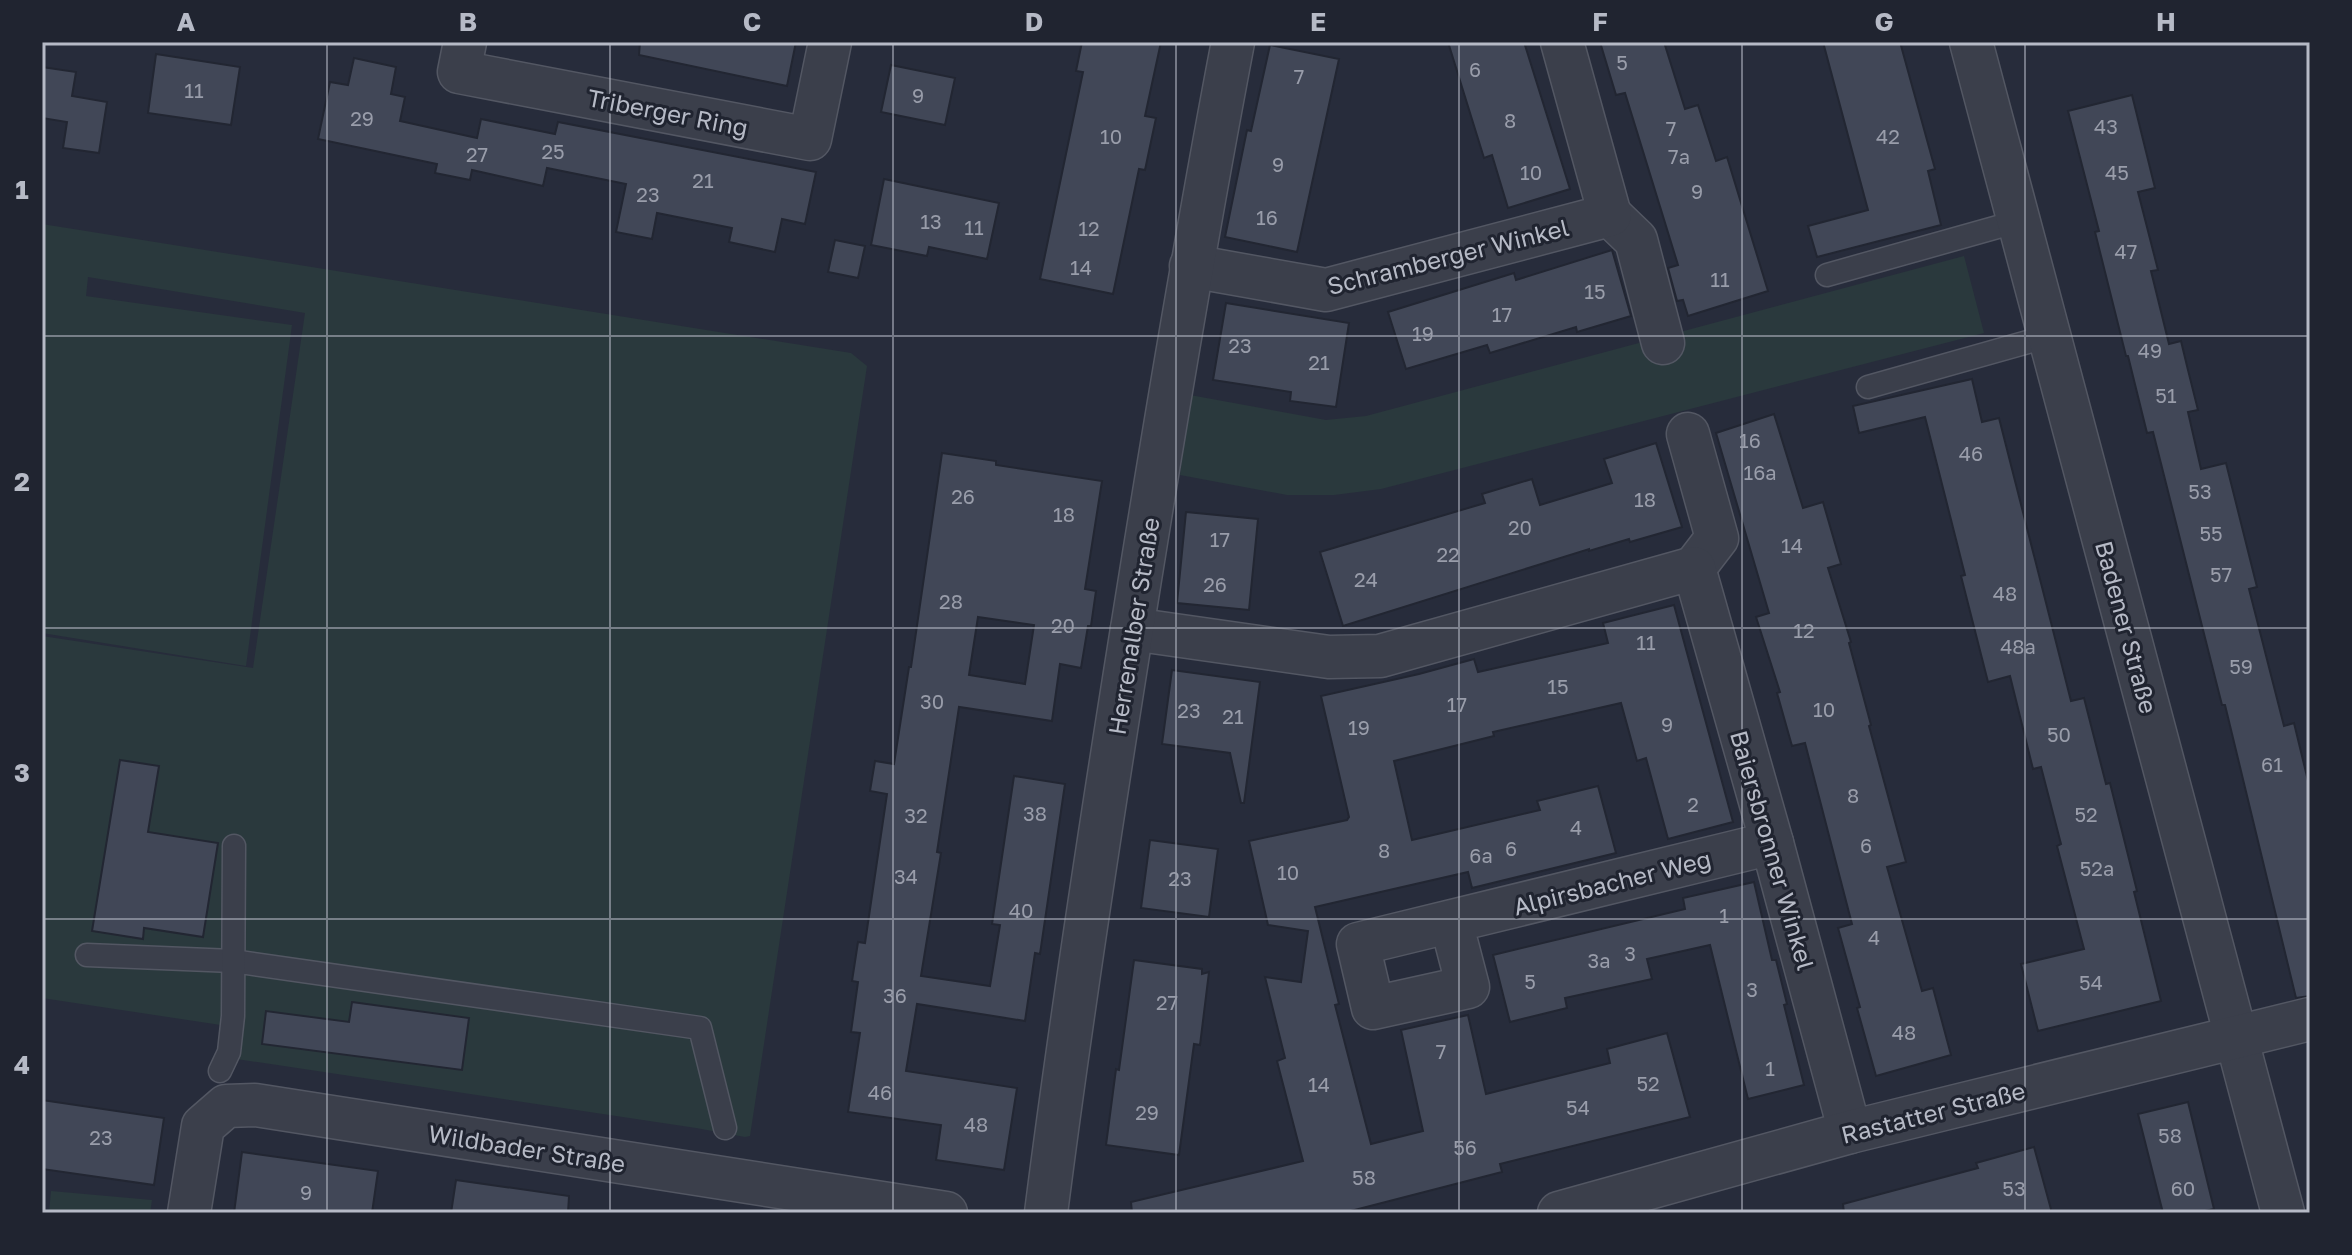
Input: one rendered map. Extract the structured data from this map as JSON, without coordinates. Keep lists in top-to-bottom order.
{
  "streets": {
    "street": [
      "Triberger Ring",
      "Schramberger Winkel",
      "Herrenalber Straße",
      "Badener Straße",
      "Baiersbronner Winkel",
      "Alpirsbacher Weg",
      "Rastatter Straße",
      "Wildbader Straße"
    ]
  },
  "crossings": [
    ["Schramberger Winkel", "Herrenalber Straße"],
    ["Badener Straße", "Rastatter Straße"],
    ["Baiersbronner Winkel", "Alpirsbacher Weg"],
    ["Baiersbronner Winkel", "Rastatter Straße"]
  ],
  "house_numbers": [
    "5",
    "6",
    "7",
    "11",
    "9",
    "29",
    "8",
    "43",
    "7",
    "10",
    "42",
    "25",
    "27",
    "7a",
    "9",
    "10",
    "45",
    "21",
    "9",
    "23",
    "16",
    "13",
    "11",
    "12",
    "47",
    "14",
    "11",
    "15",
    "17",
    "19",
    "23",
    "49",
    "21",
    "51",
    "16",
    "46",
    "16a",
    "53",
    "26",
    "18",
    "18",
    "20",
    "55",
    "17",
    "14",
    "22",
    "57",
    "24",
    "26",
    "48",
    "28",
    "20",
    "12",
    "11",
    "48a",
    "59",
    "15",
    "30",
    "17",
    "10",
    "23",
    "21",
    "9",
    "19",
    "50",
    "61",
    "8",
    "2",
    "38",
    "52",
    "32",
    "4",
    "6",
    "6",
    "8",
    "6a",
    "52a",
    "10",
    "34",
    "23",
    "40",
    "1",
    "4",
    "3",
    "3a",
    "5",
    "54",
    "3",
    "36",
    "27",
    "48",
    "7",
    "1",
    "52",
    "14",
    "46",
    "54",
    "29",
    "48",
    "58",
    "23",
    "56",
    "58",
    "53",
    "60",
    "9"
  ],
  "grid": {
    "columns": [
      "A",
      "B",
      "C",
      "D",
      "E",
      "F",
      "G",
      "H"
    ],
    "rows": [
      "1",
      "2",
      "3",
      "4"
    ]
  }
}
